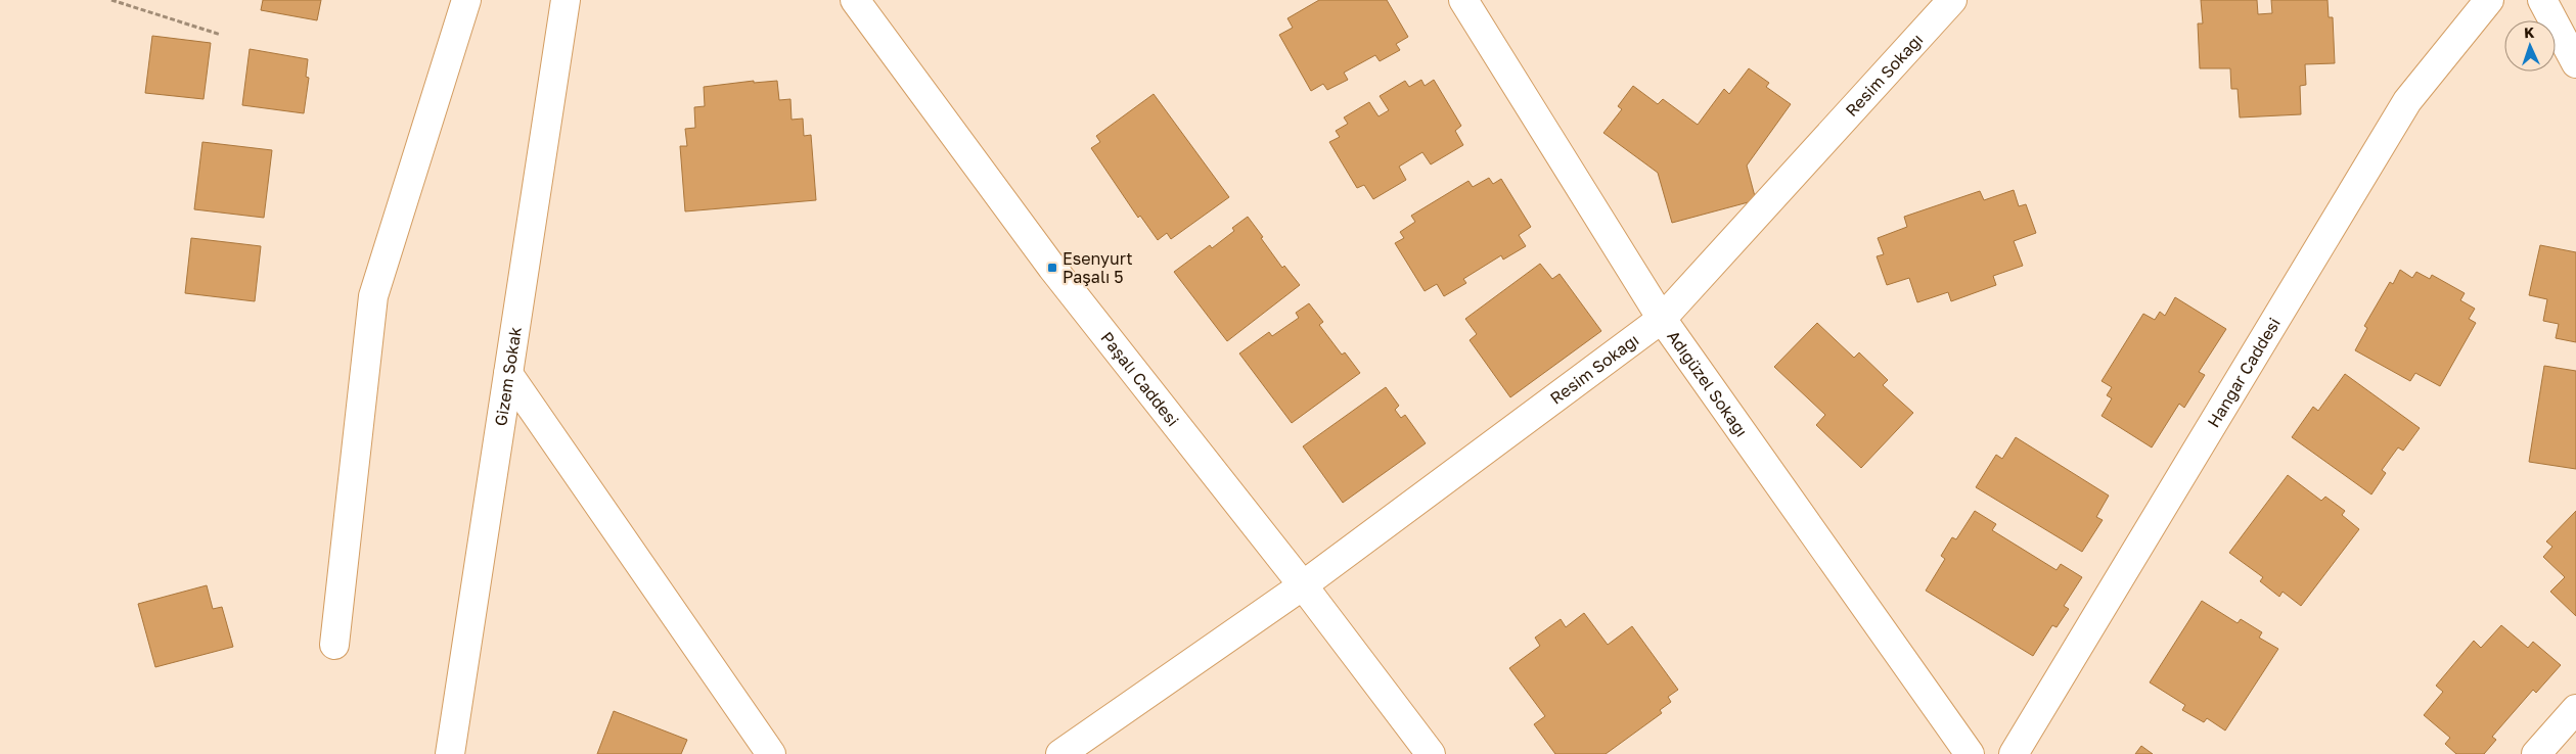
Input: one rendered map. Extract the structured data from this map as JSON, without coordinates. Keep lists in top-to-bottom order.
{
  "streets": {
    "street": [
      "Resim Sokağı",
      "Hangar Caddesi",
      "Gizem Sokak",
      "Paşalı Caddesi",
      "Adıgüzel Sokağı"
    ]
  },
  "crossings": [
    ["Resim Sokağı", "Paşalı Caddesi"],
    ["Resim Sokağı", "Adıgüzel Sokağı"]
  ],
  "places": {
    "transit": ["Esenyurt Paşalı 5"]
  },
  "north": "top"
}
